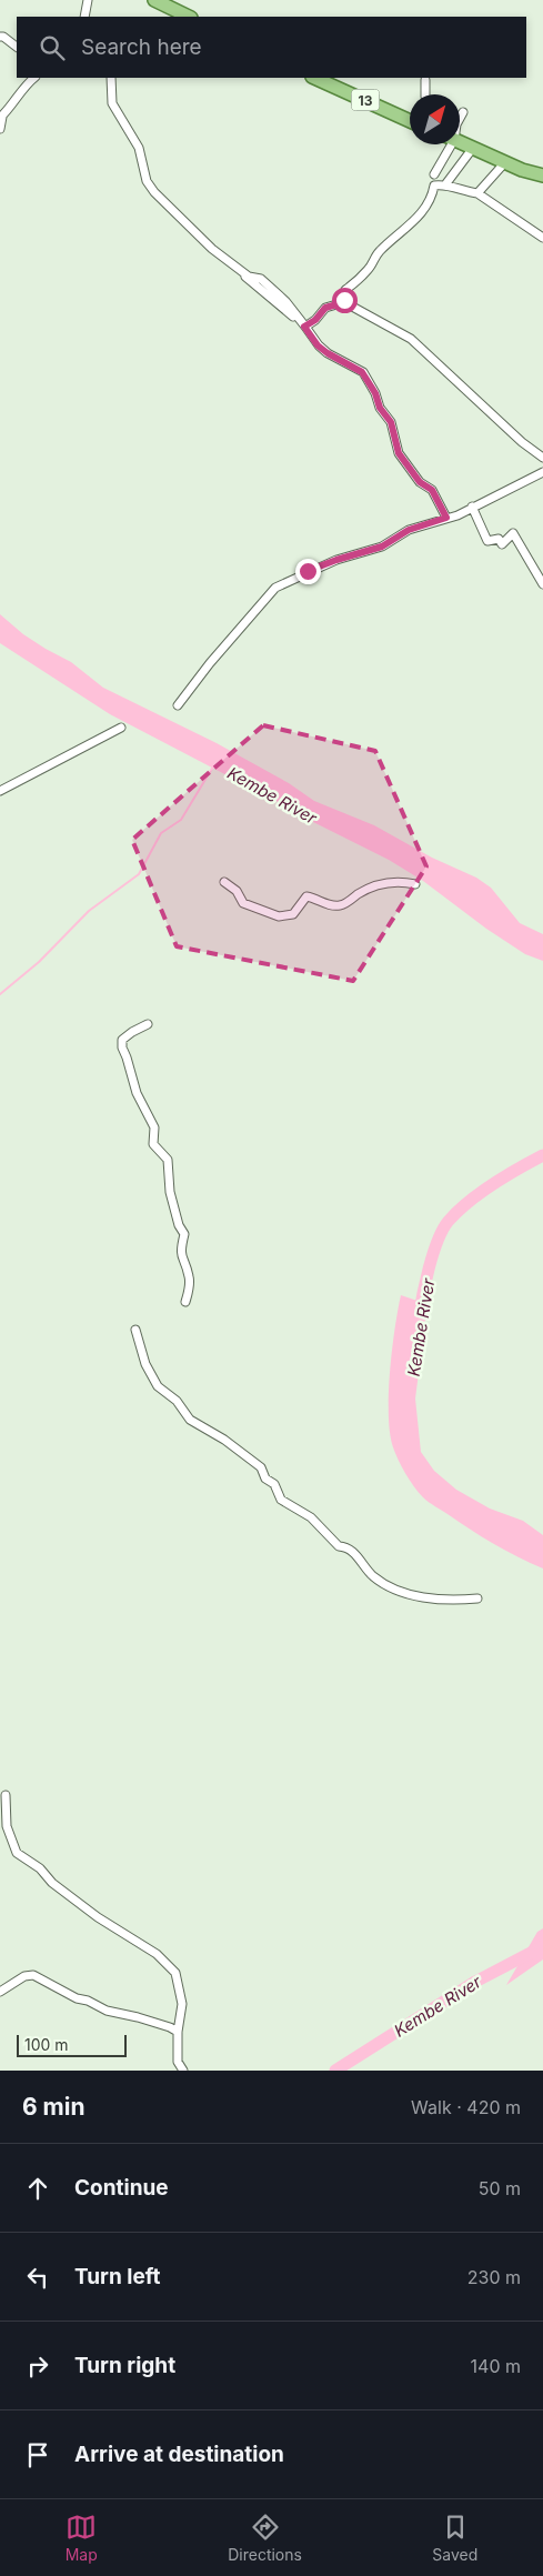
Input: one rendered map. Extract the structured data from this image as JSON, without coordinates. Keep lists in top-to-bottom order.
{
  "streets": {
    "main road": ["13"]
  },
  "water": ["Kembe River"],
  "scale_bar": "100 m",
  "north": "top right",
  "page": {
    "search": "Search here",
    "scale": "100 m",
    "heading": ["6 min", "Walk · 420 m"],
    "list": [
      ["Continue", "50 m"],
      ["Turn left", "230 m"],
      ["Turn right", "140 m"],
      "Arrive at destination"
    ],
    "nav": ["Map", "Directions", "Saved"]
  }
}
